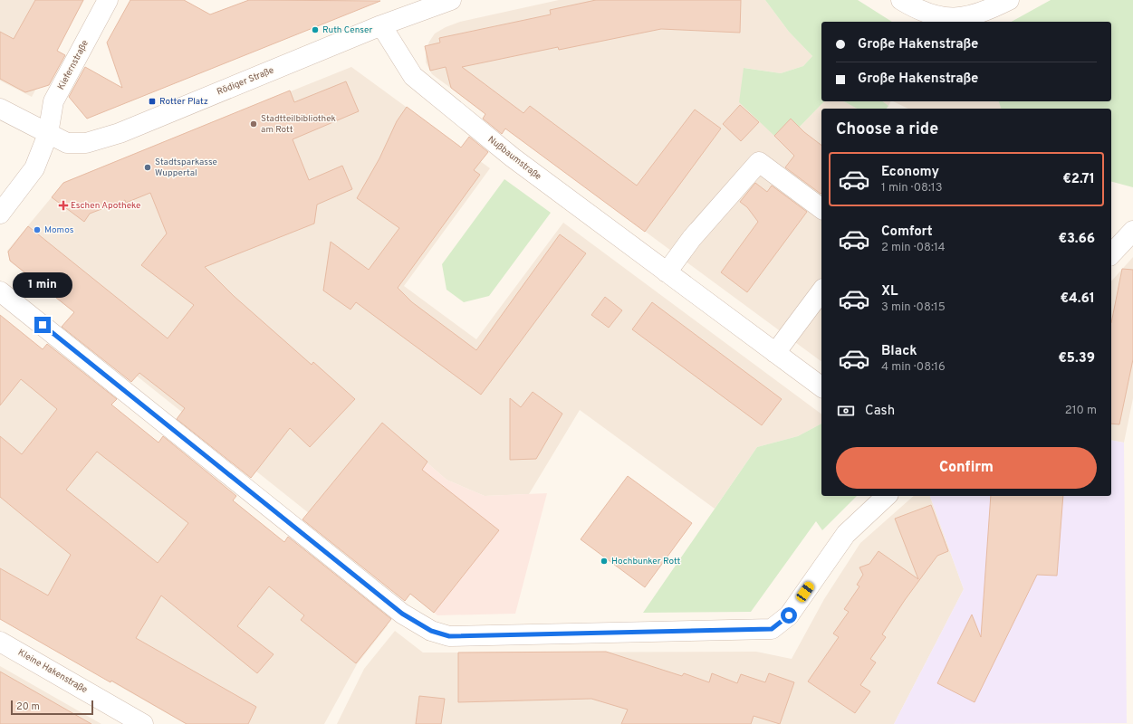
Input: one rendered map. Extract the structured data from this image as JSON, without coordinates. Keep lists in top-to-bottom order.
{
  "streets": {
    "street": [
      "Kiefernstraße",
      "Rödiger Straße",
      "Nußbaumstraße",
      "Kleine Hakenstraße"
    ]
  },
  "crossings": [
    ["Kiefernstraße", "Rödiger Straße"],
    ["Rödiger Straße", "Nußbaumstraße"]
  ],
  "places": {
    "other": [
      "Ruth Censer",
      "Stadtteilbibliothek am Rott",
      "Stadtsparkasse Wuppertal",
      "Momos",
      "Hochbunker Rott"
    ],
    "transit": ["Rotter Platz"],
    "health": ["Eschen Apotheke"]
  },
  "scale_bar": "20 m",
  "page": {
    "banner": ["Große Hakenstraße", "Große Hakenstraße"],
    "heading": "Choose a ride",
    "list": [
      {
        "name": "Economy",
        "note": "1 min · 08:13",
        "value": "€2.71"
      },
      {
        "name": "Comfort",
        "note": "2 min · 08:14",
        "value": "€3.66"
      },
      {
        "name": "XL",
        "note": "3 min · 08:15",
        "value": "€4.61"
      },
      {
        "name": "Black",
        "note": "4 min · 08:16",
        "value": "€5.39"
      }
    ],
    "bubble": "1 min",
    "pay": ["Cash", "210 m"],
    "buttons": "Confirm",
    "scale": "20 m"
  }
}
